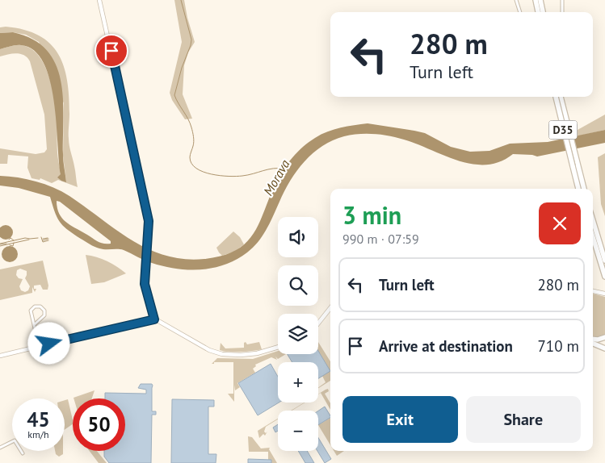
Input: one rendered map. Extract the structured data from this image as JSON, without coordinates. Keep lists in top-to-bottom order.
{
  "streets": {
    "highway": ["D35"]
  },
  "water": ["Morava"],
  "page": {
    "turn": ["280 m", "Turn left"],
    "heading": ["3 min", "990 m · 07:59"],
    "map_buttons": ["+", "−"],
    "list": [
      {
        "name": "Turn left",
        "value": "280 m"
      },
      {
        "name": "Arrive at destination",
        "value": "710 m"
      }
    ],
    "buttons": ["Exit", "Share"],
    "speed": "45 km/h",
    "limit": "50"
  }
}
